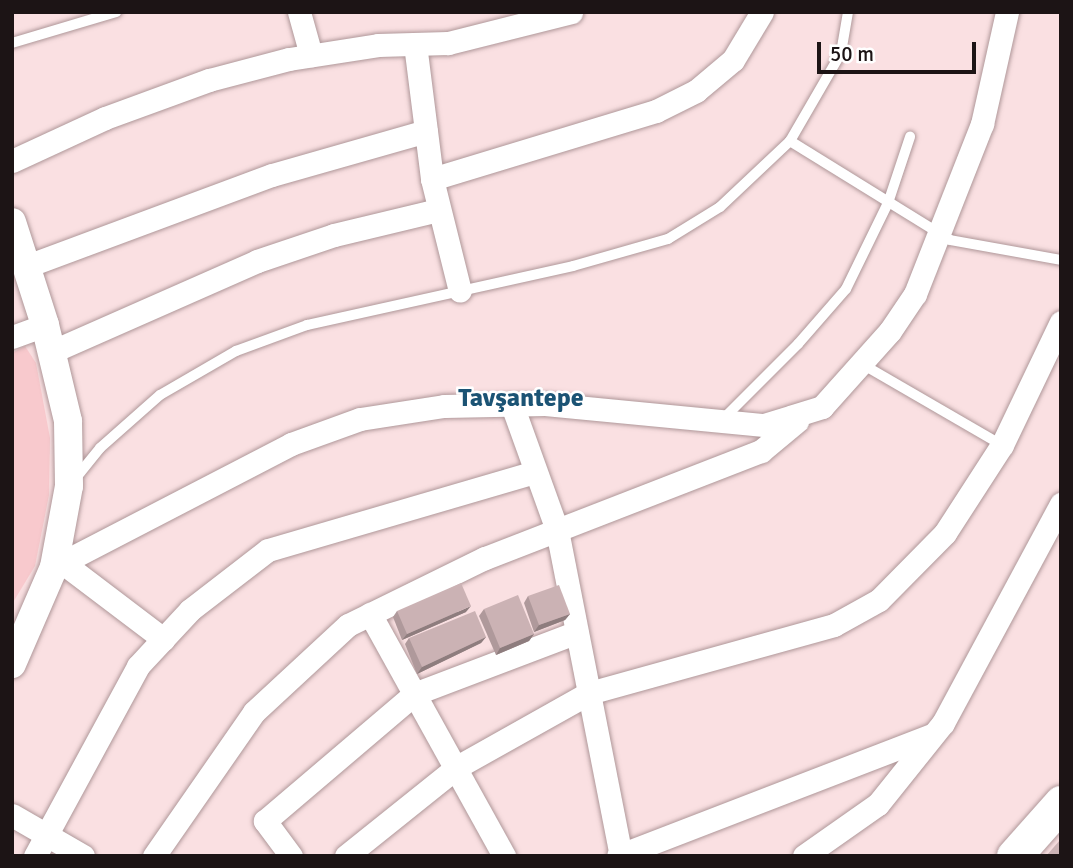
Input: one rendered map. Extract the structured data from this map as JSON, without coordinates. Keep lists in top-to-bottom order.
{
  "districts": ["Tavşantepe"],
  "scale_bar": "50 m"
}
